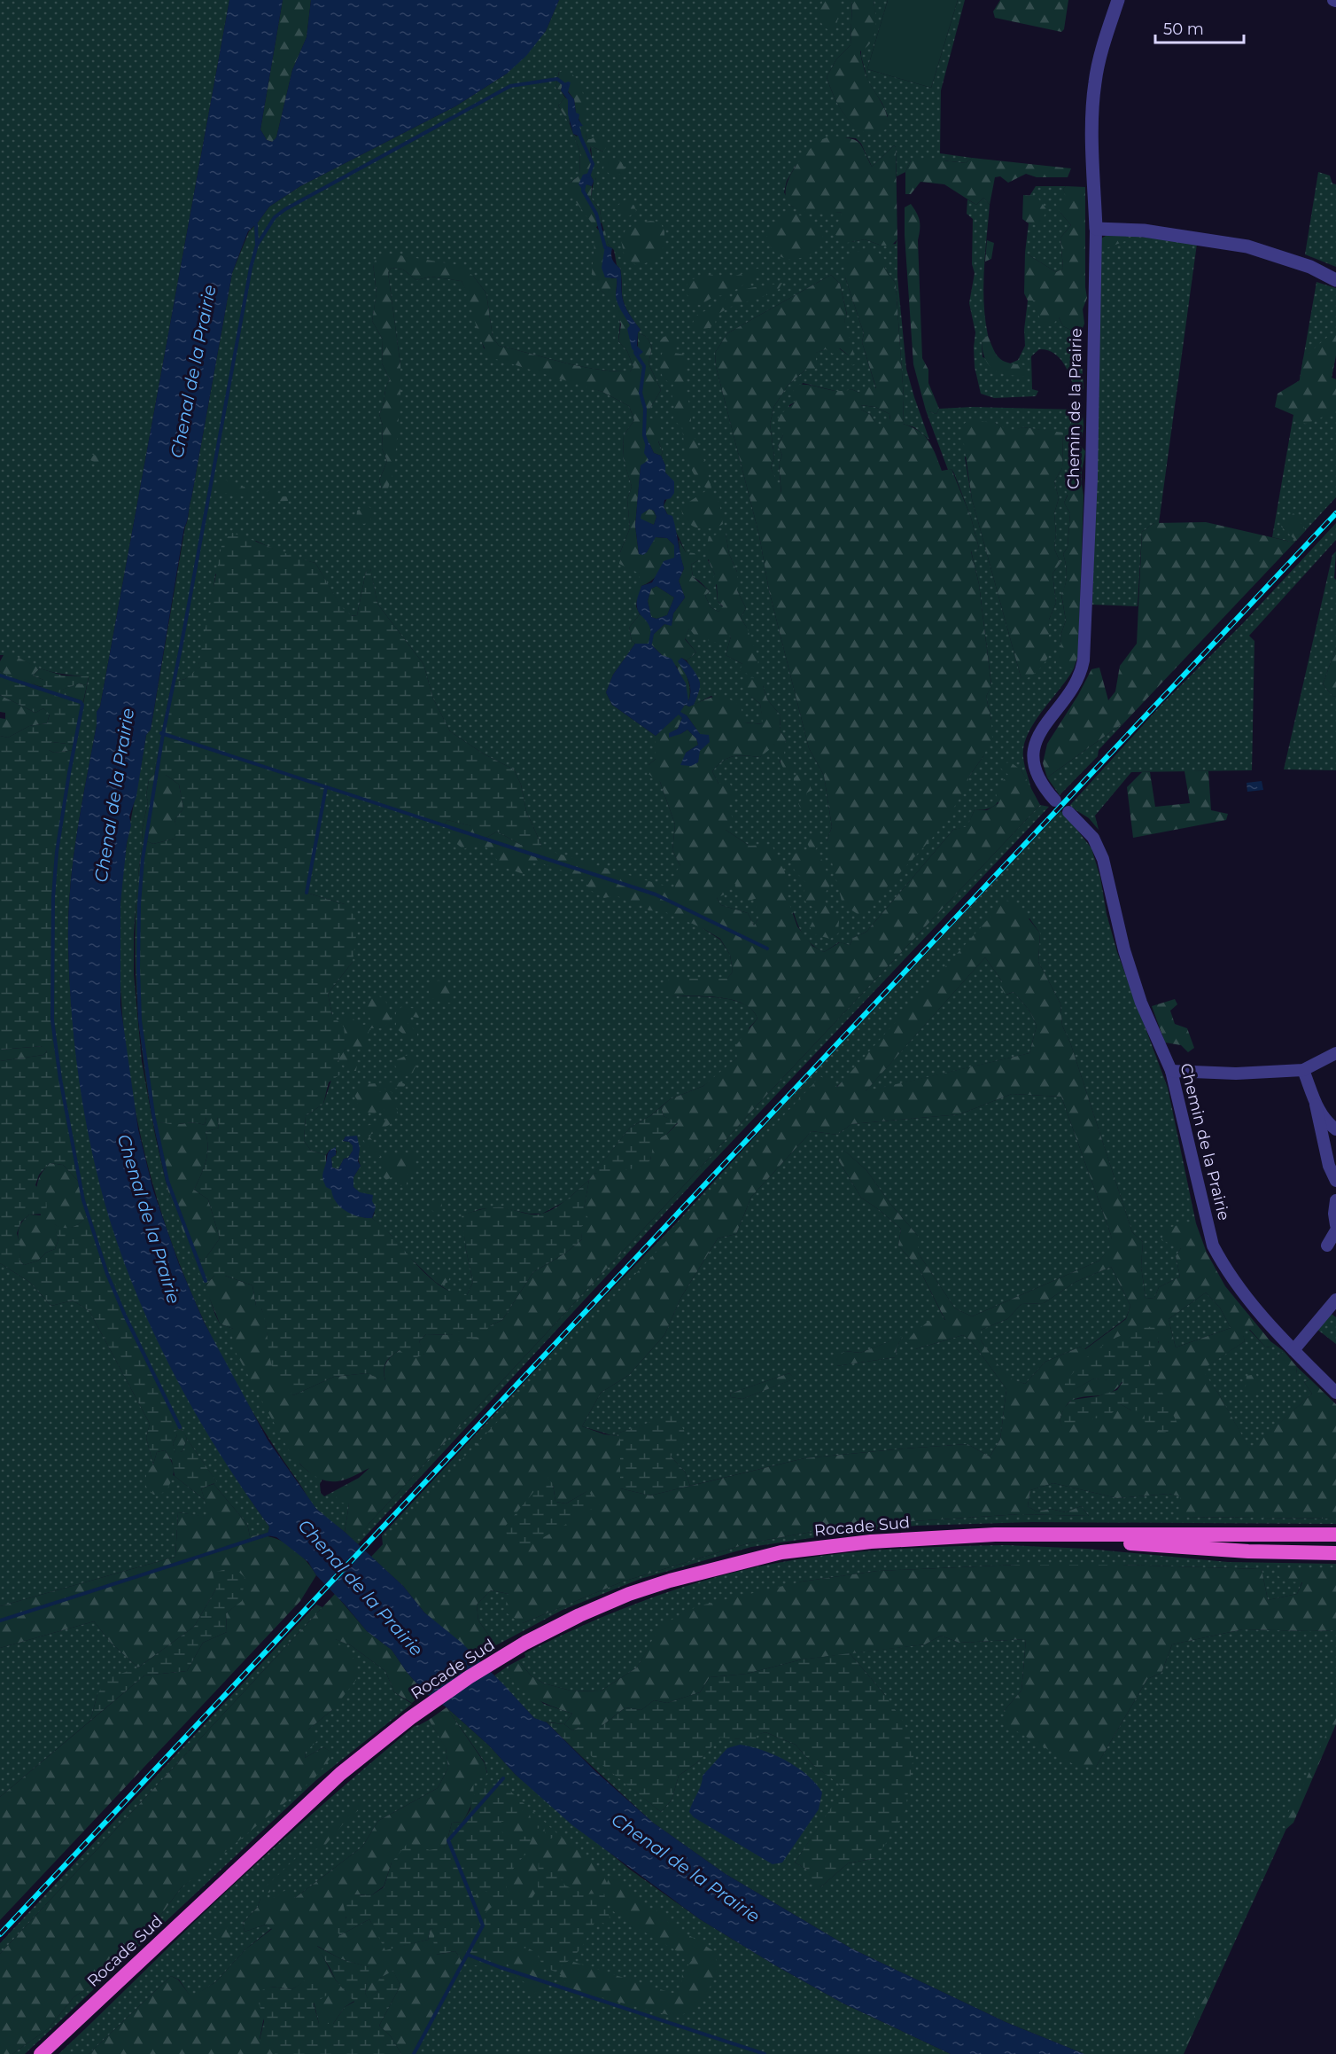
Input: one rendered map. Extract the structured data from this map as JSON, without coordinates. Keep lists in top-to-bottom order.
{
  "streets": {
    "highway": ["Rocade Sud"],
    "street": ["Chemin de la Prairie"]
  },
  "water": ["Chenal de la Prairie"],
  "scale_bar": "50 m"
}
